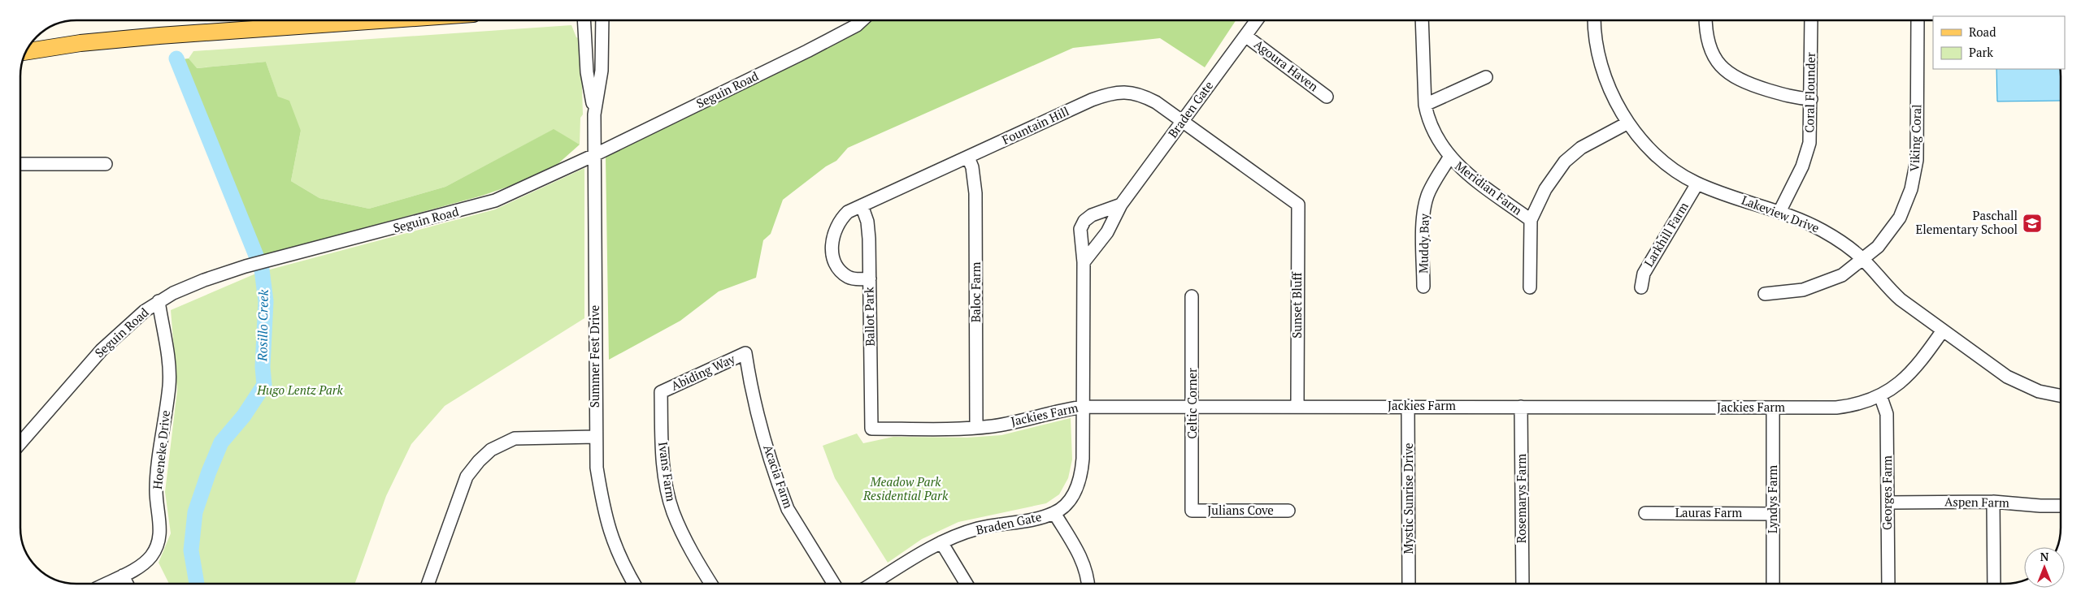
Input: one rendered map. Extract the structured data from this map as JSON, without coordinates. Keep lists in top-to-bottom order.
{
  "streets": {
    "street": [
      "Agoura Haven",
      "Seguin Road",
      "Coral Flounder",
      "Braden Gate",
      "Fountain Hill",
      "Viking Coral",
      "Meridian Farm",
      "Lakeview Drive",
      "Larkhill Farm",
      "Muddy Bay",
      "Baloc Farm",
      "Sunset Bluff",
      "Ballot Park",
      "Summer Fest Drive",
      "Abiding Way",
      "Celtic Corner",
      "Jackies Farm",
      "Hoeneke Drive",
      "Ivans Farm",
      "Acacia Farm",
      "Georges Farm",
      "Mystic Sunrise Drive",
      "Rosemarys Farm",
      "Lyndys Farm",
      "Aspen Farm",
      "Julians Cove",
      "Lauras Farm"
    ]
  },
  "crossings": [
    ["Agoura Haven", "Braden Gate"],
    ["Seguin Road", "Summer Fest Drive"],
    ["Seguin Road", "Hoeneke Drive"],
    ["Coral Flounder", "Lakeview Drive"],
    ["Braden Gate", "Fountain Hill"],
    ["Braden Gate", "Jackies Farm"],
    ["Fountain Hill", "Baloc Farm"],
    ["Fountain Hill", "Sunset Bluff"],
    ["Fountain Hill", "Ballot Park"],
    ["Viking Coral", "Lakeview Drive"],
    ["Meridian Farm", "Muddy Bay"],
    ["Lakeview Drive", "Larkhill Farm"],
    ["Lakeview Drive", "Jackies Farm"],
    ["Baloc Farm", "Jackies Farm"],
    ["Sunset Bluff", "Jackies Farm"],
    ["Ballot Park", "Jackies Farm"],
    ["Abiding Way", "Ivans Farm"],
    ["Abiding Way", "Acacia Farm"],
    ["Celtic Corner", "Jackies Farm"],
    ["Celtic Corner", "Julians Cove"],
    ["Jackies Farm", "Georges Farm"],
    ["Jackies Farm", "Mystic Sunrise Drive"],
    ["Jackies Farm", "Rosemarys Farm"],
    ["Jackies Farm", "Lyndys Farm"],
    ["Georges Farm", "Aspen Farm"],
    ["Lyndys Farm", "Lauras Farm"]
  ],
  "water": ["Rosillo Creek"],
  "parks": ["Hugo Lentz Park", "Meadow Park Residential Park"],
  "places": {
    "school or university": ["Paschall Elementary School"]
  },
  "legend": ["Road", "Park"],
  "north": "top"
}
